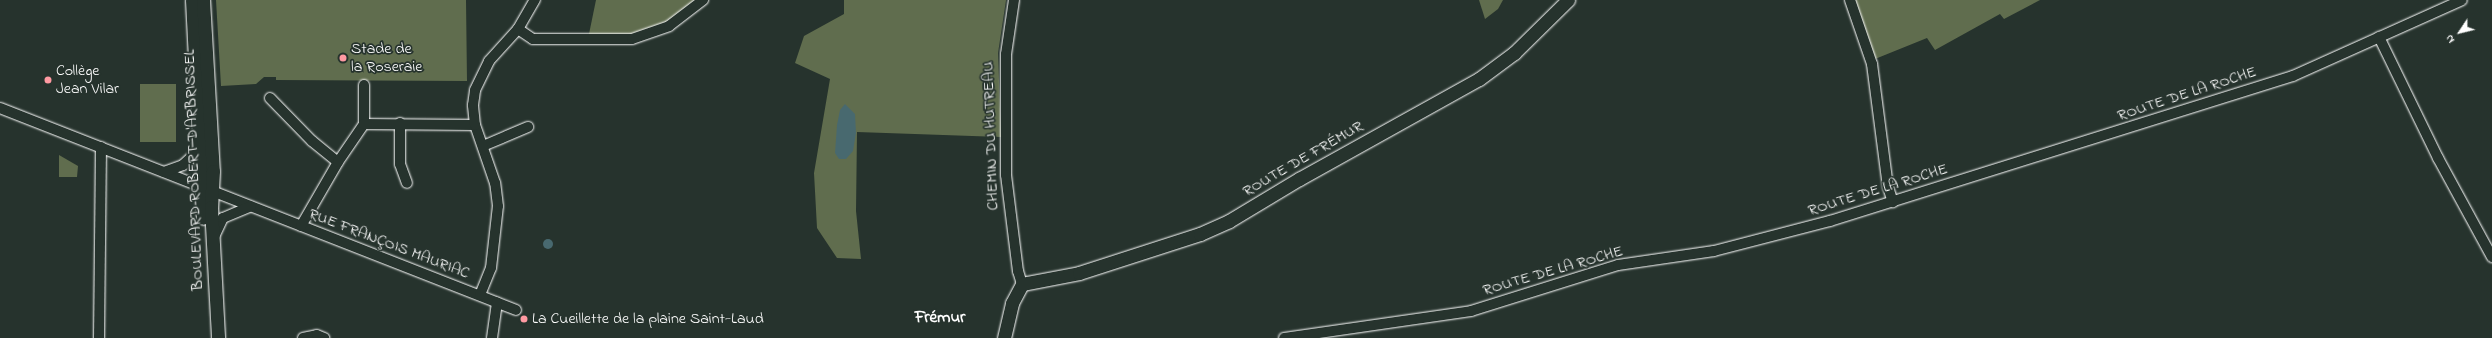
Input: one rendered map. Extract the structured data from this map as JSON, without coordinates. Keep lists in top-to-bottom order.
{
  "streets": {
    "street": [
      "ROUTE DE LA ROCHE",
      "CHEMIN DU HUTREAU",
      "ROUTE DE FRÉMUR",
      "BOULEVARD ROBERT D'ARBRISSEL",
      "RUE FRANÇOIS MAURIAC"
    ]
  },
  "crossings": [
    ["CHEMIN DU HUTREAU", "ROUTE DE FRÉMUR"],
    ["BOULEVARD ROBERT D'ARBRISSEL", "RUE FRANÇOIS MAURIAC"]
  ],
  "districts": ["Frémur"],
  "places": ["Stade de la Roseraie", "Collège Jean Vilar", "La Cueillette de la plaine Saint-Laud"],
  "north": "bottom left"
}
